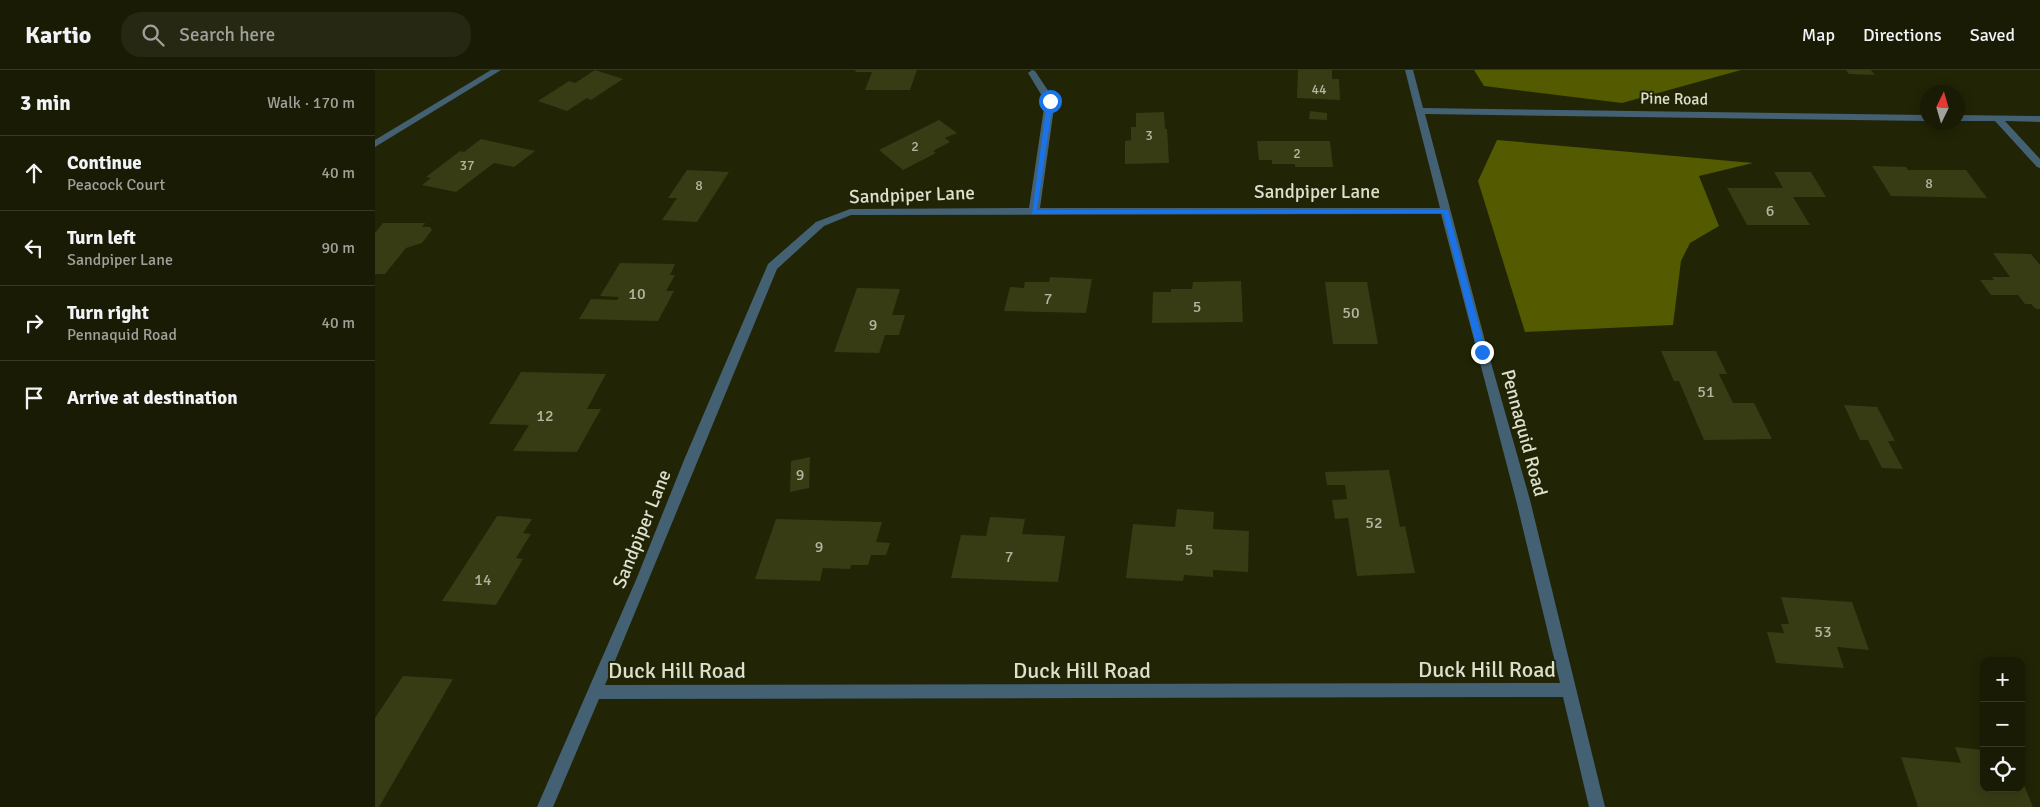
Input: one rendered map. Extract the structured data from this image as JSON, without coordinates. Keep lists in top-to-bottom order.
{
  "streets": {
    "street": [
      "Pine Road",
      "Sandpiper Lane",
      "Pennaquid Road",
      "Duck Hill Road"
    ]
  },
  "crossings": [
    ["Pine Road", "Pennaquid Road"],
    ["Sandpiper Lane", "Pennaquid Road"],
    ["Sandpiper Lane", "Duck Hill Road"],
    ["Pennaquid Road", "Duck Hill Road"]
  ],
  "house_numbers": [
    "44",
    "3",
    "2",
    "2",
    "37",
    "8",
    "8",
    "6",
    "10",
    "7",
    "5",
    "50",
    "9",
    "51",
    "12",
    "9",
    "52",
    "9",
    "5",
    "7",
    "14",
    "53"
  ],
  "north": "top",
  "page": {
    "header": "Kartio",
    "search": "Search here",
    "nav": ["Map", "Directions", "Saved"],
    "heading": ["3 min", "Walk · 170 m"],
    "list": [
      ["Continue", "Peacock Court", "40 m"],
      ["Turn left", "Sandpiper Lane", "90 m"],
      ["Turn right", "Pennaquid Road", "40 m"],
      "Arrive at destination"
    ],
    "map_buttons": ["+", "−"]
  }
}
